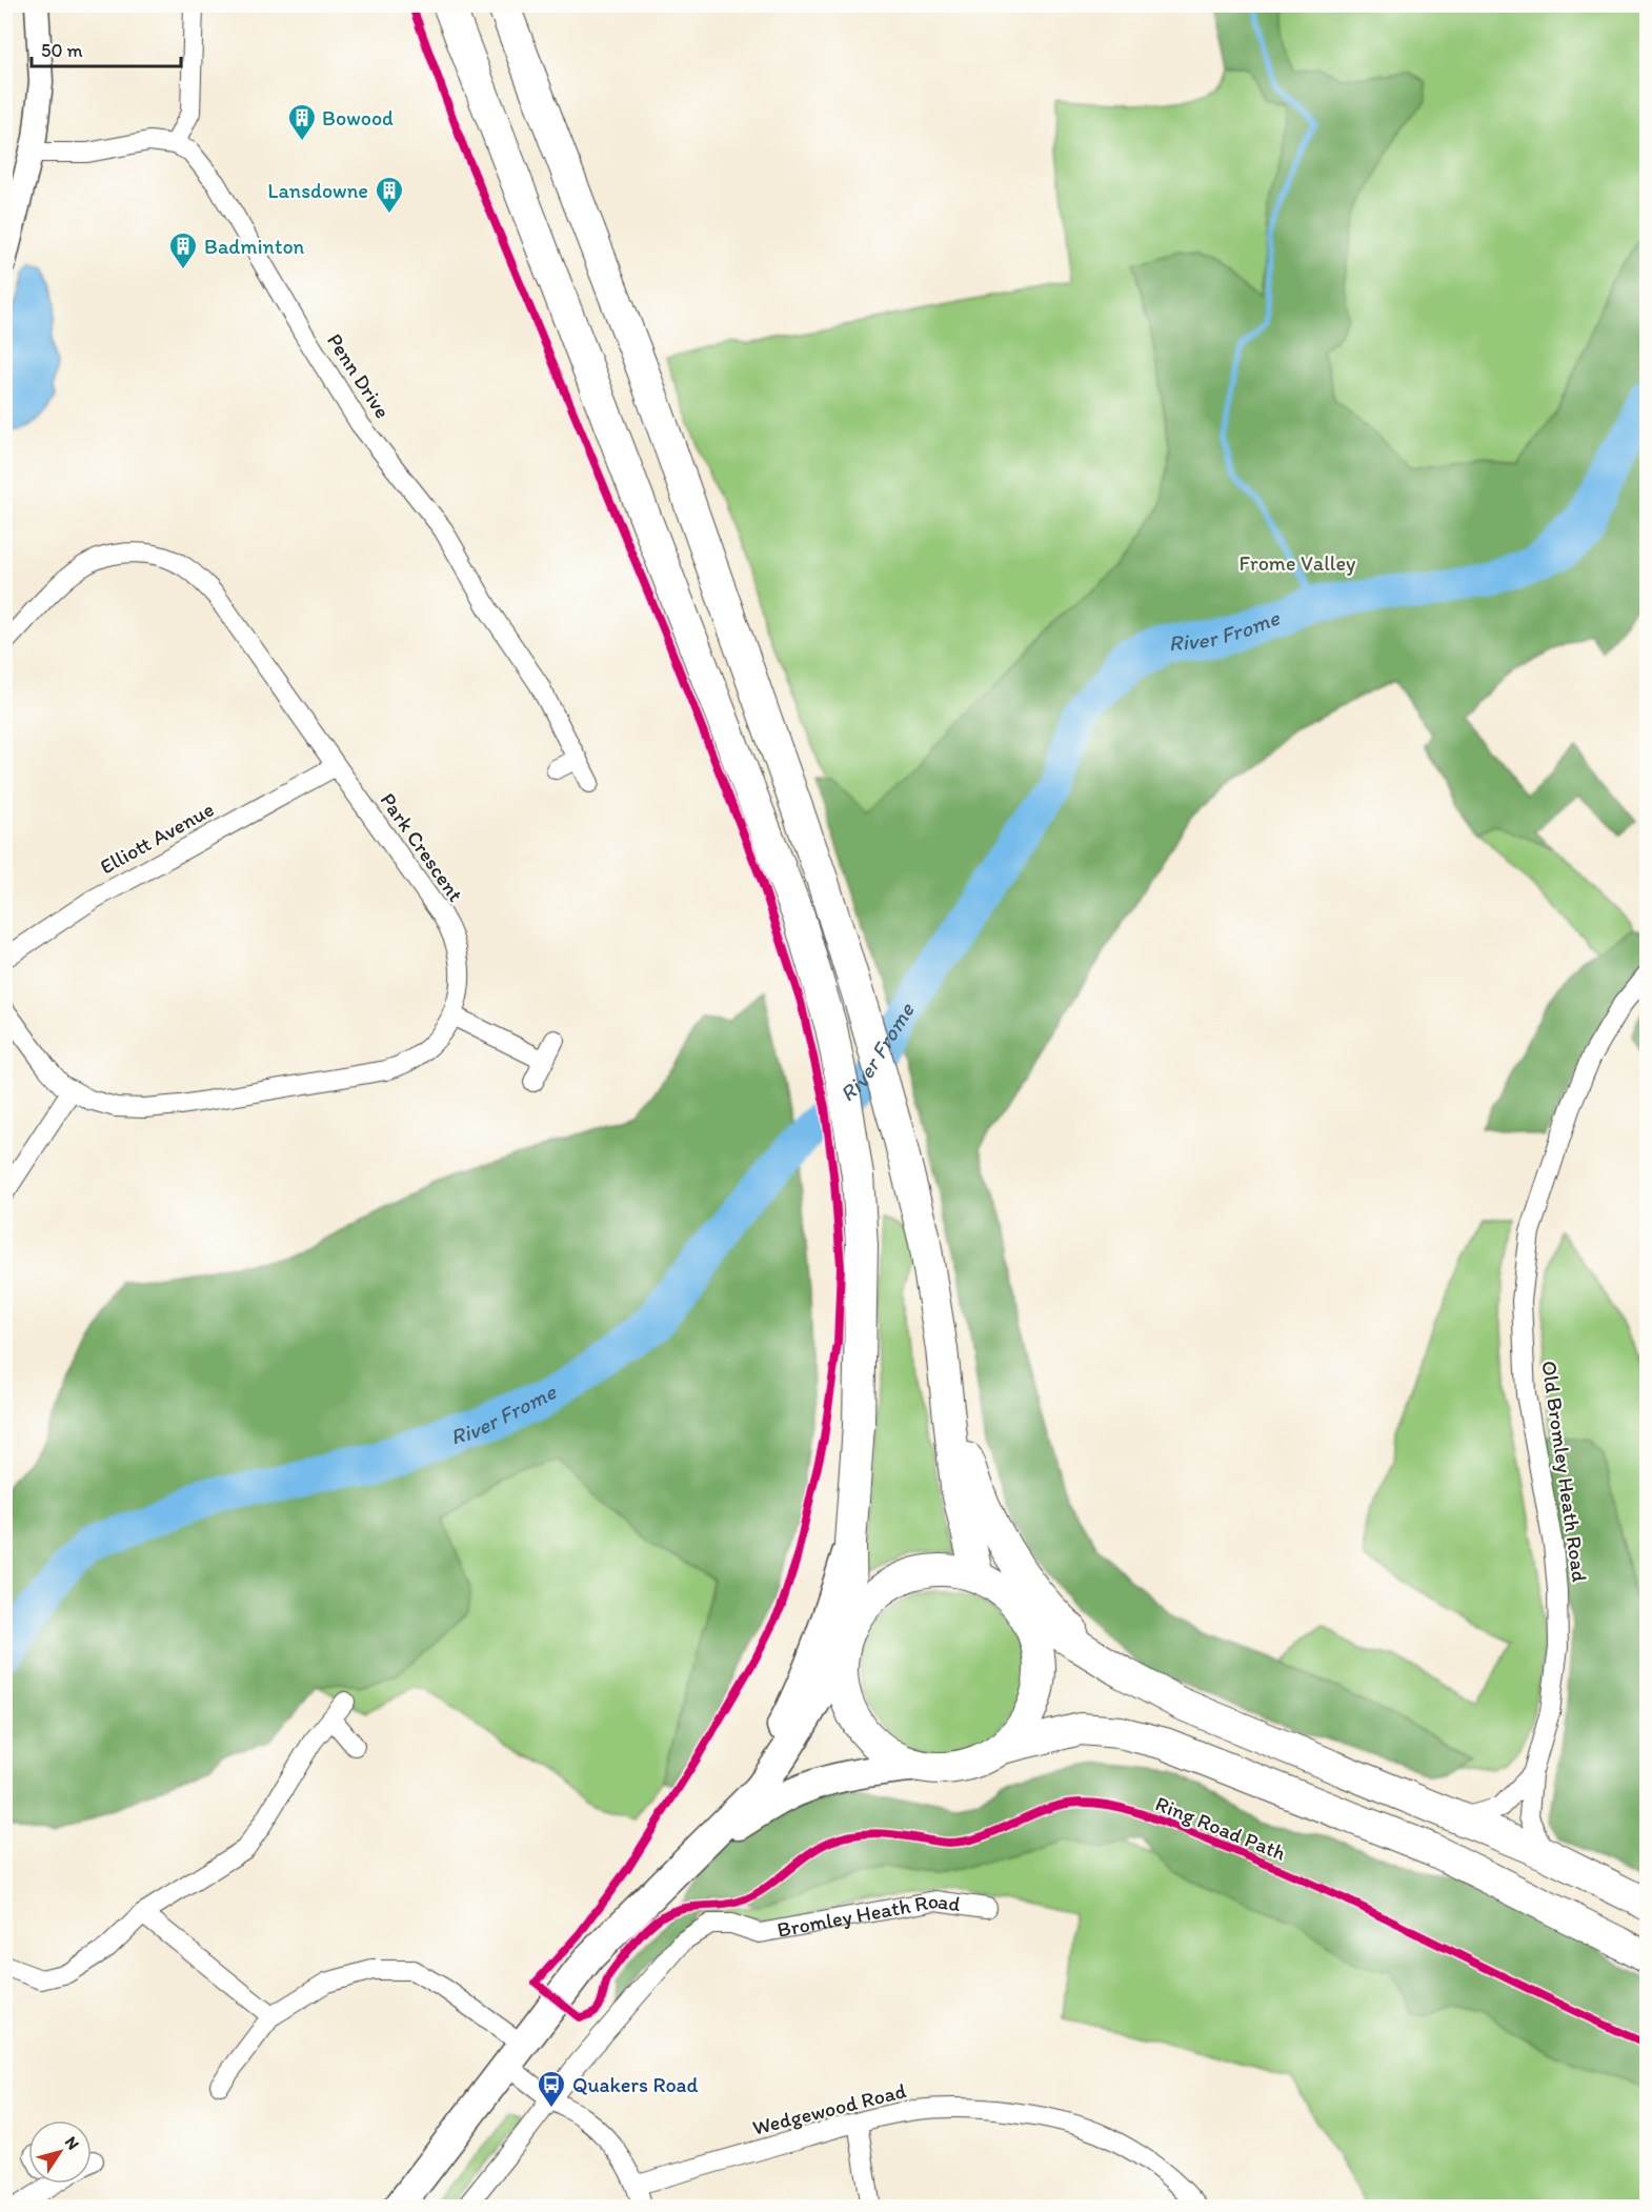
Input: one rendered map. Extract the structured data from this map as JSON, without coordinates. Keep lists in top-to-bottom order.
{
  "streets": {
    "street": [
      "Penn Drive",
      "Elliott Avenue",
      "Park Crescent",
      "Old Bromley Heath Road",
      "Bromley Heath Road",
      "Wedgewood Road"
    ],
    "cycle path": ["Ring Road Path"]
  },
  "crossings": [
    ["Elliott Avenue", "Park Crescent"]
  ],
  "water": ["River Frome"],
  "parks": ["Frome Valley"],
  "places": {
    "building": ["Bowood", "Lansdowne", "Badminton"],
    "bus stop": ["Quakers Road"]
  },
  "scale_bar": "50 m",
  "north": "top right"
}
